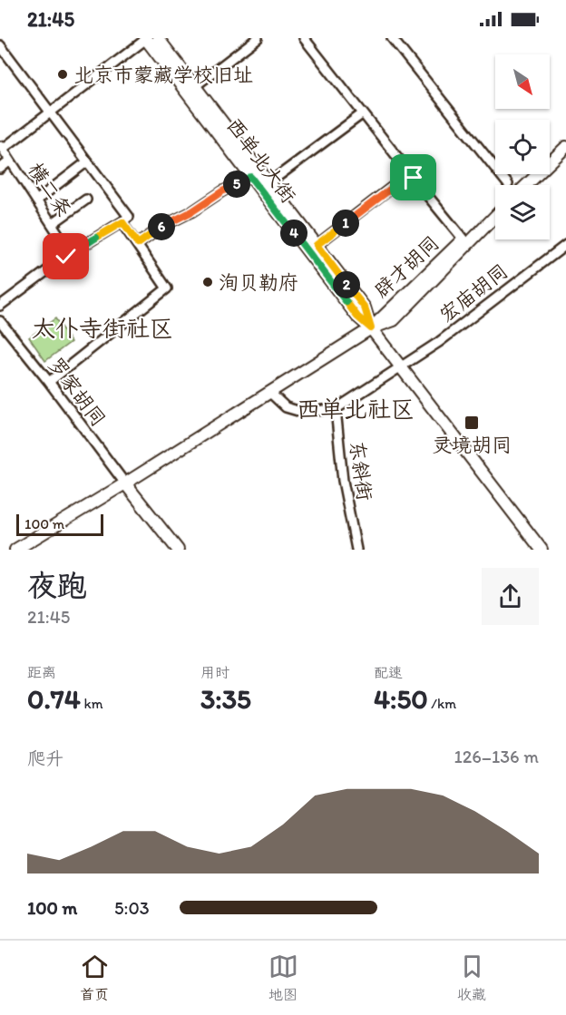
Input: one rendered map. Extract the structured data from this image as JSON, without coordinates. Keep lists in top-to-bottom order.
{
  "streets": {
    "main road": ["西单北大街", "辟才胡同"],
    "street": [
      "横二条",
      "宏庙胡同",
      "罗家胡同",
      "东斜街"
    ]
  },
  "crossings": [
    ["西单北大街", "辟才胡同"],
    ["西单北大街", "宏庙胡同"]
  ],
  "districts": ["太仆寺街社区", "西单北社区"],
  "places": {
    "other": ["北京市蒙藏学校旧址", "洵贝勒府"],
    "transit": ["灵境胡同"]
  },
  "scale_bar": "100 m",
  "north": "bottom right",
  "page": {
    "status": "21:45",
    "pins": [
      "5",
      "1",
      "6",
      "4",
      "2"
    ],
    "scale": "100 m",
    "heading": ["夜跑", "21:45"],
    "stats": [
      ["距离", "0.74 km"],
      ["用时", "3:35"],
      ["配速", "4:50 /km"]
    ],
    "chart": ["爬升", "126–136 m"],
    "list": [
      {
        "name": "100 m",
        "note": "5:03"
      }
    ],
    "tabs": ["首页", "地图", "收藏"]
  }
}
